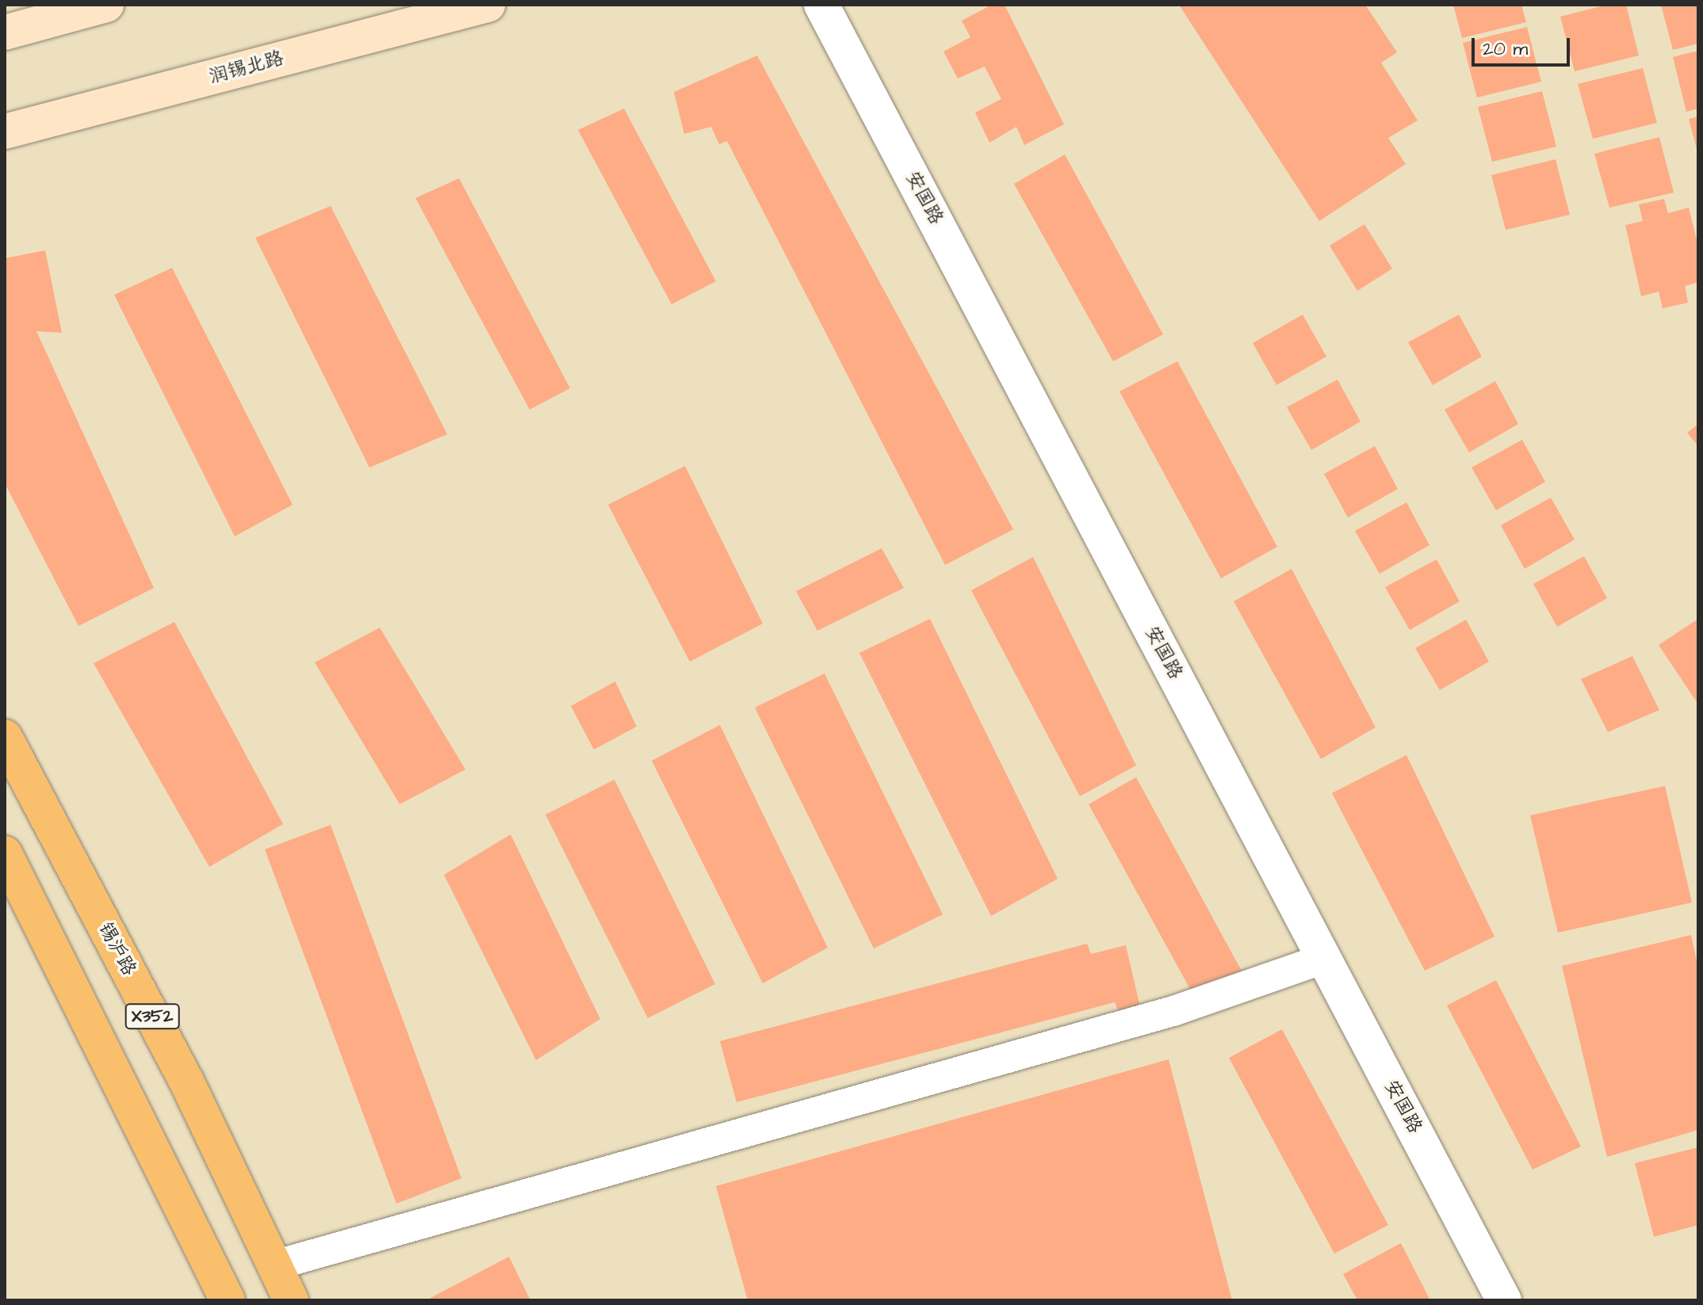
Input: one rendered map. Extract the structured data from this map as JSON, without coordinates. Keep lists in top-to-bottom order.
{
  "streets": {
    "main road": ["润锡北路", "锡沪路", "X352"],
    "street": ["安国路"]
  },
  "scale_bar": "20 m"
}
